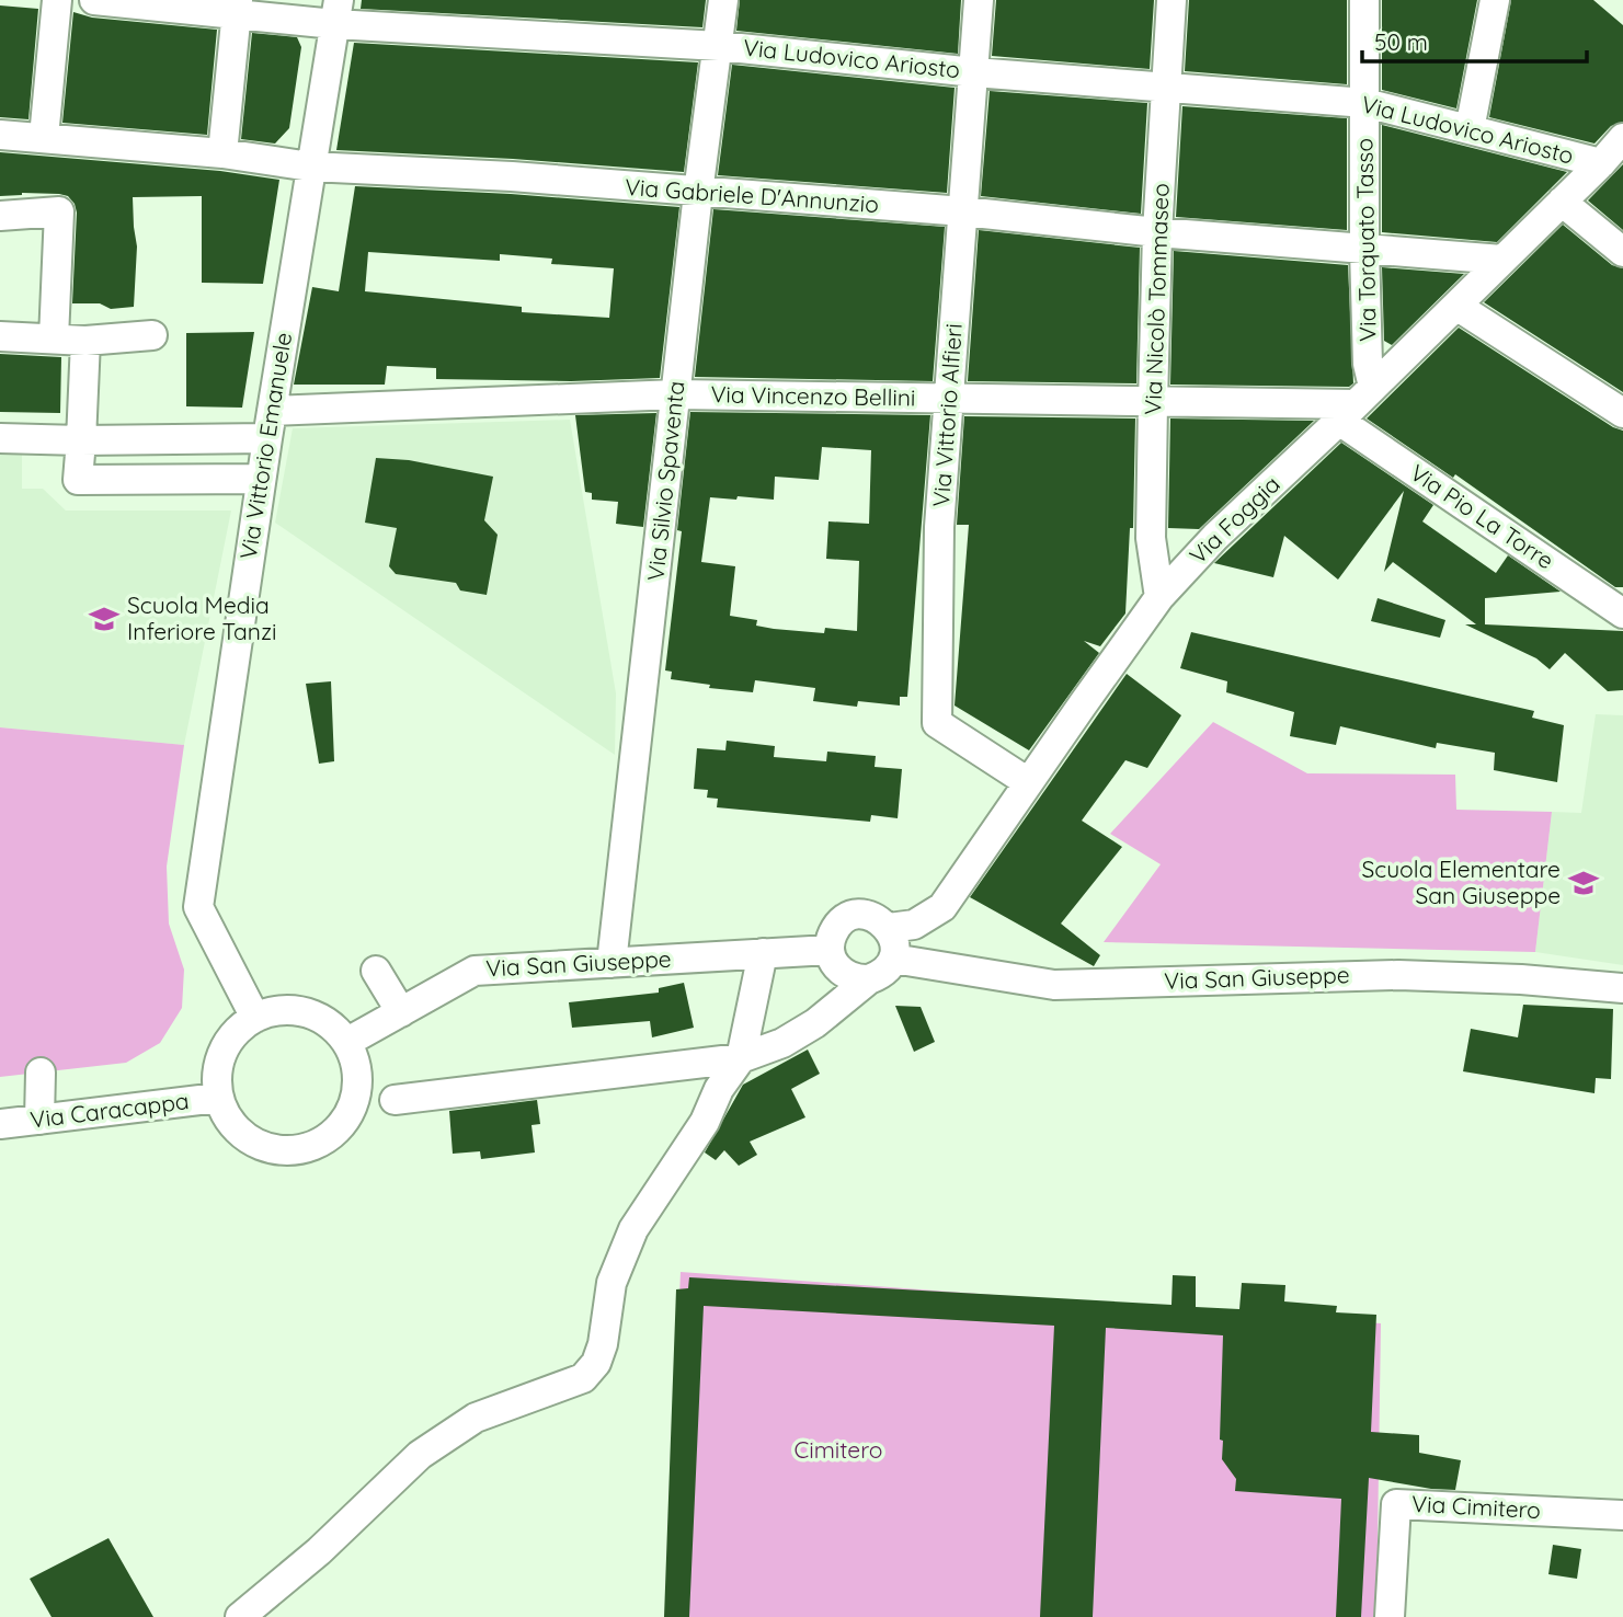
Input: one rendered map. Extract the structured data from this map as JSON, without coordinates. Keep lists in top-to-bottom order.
{
  "streets": {
    "street": [
      "Via Ludovico Ariosto",
      "Via Gabriele D'Annunzio",
      "Via Torquato Tasso",
      "Via Nicolò Tommaseo",
      "Via Vincenzo Bellini",
      "Via Vittorio Alfieri",
      "Via Vittorio Emanuele",
      "Via Silvio Spaventa",
      "Via Pio La Torre",
      "Via Foggia",
      "Via San Giuseppe",
      "Via Caracappa",
      "Via Cimitero"
    ]
  },
  "crossings": [
    ["Via Ludovico Ariosto", "Via Torquato Tasso"],
    ["Via Ludovico Ariosto", "Via Nicolò Tommaseo"],
    ["Via Ludovico Ariosto", "Via Vittorio Alfieri"],
    ["Via Ludovico Ariosto", "Via Vittorio Emanuele"],
    ["Via Ludovico Ariosto", "Via Silvio Spaventa"],
    ["Via Ludovico Ariosto", "Via Foggia"],
    ["Via Gabriele D'Annunzio", "Via Torquato Tasso"],
    ["Via Gabriele D'Annunzio", "Via Nicolò Tommaseo"],
    ["Via Gabriele D'Annunzio", "Via Vittorio Alfieri"],
    ["Via Gabriele D'Annunzio", "Via Vittorio Emanuele"],
    ["Via Gabriele D'Annunzio", "Via Silvio Spaventa"],
    ["Via Gabriele D'Annunzio", "Via Foggia"],
    ["Via Torquato Tasso", "Via Vincenzo Bellini"],
    ["Via Torquato Tasso", "Via Pio La Torre"],
    ["Via Torquato Tasso", "Via Foggia"],
    ["Via Nicolò Tommaseo", "Via Vincenzo Bellini"],
    ["Via Nicolò Tommaseo", "Via Foggia"],
    ["Via Vincenzo Bellini", "Via Vittorio Alfieri"],
    ["Via Vincenzo Bellini", "Via Vittorio Emanuele"],
    ["Via Vincenzo Bellini", "Via Silvio Spaventa"],
    ["Via Vincenzo Bellini", "Via Pio La Torre"],
    ["Via Vincenzo Bellini", "Via Foggia"],
    ["Via Vittorio Alfieri", "Via Foggia"],
    ["Via Vittorio Emanuele", "Via San Giuseppe"],
    ["Via Vittorio Emanuele", "Via Caracappa"],
    ["Via Silvio Spaventa", "Via San Giuseppe"],
    ["Via Pio La Torre", "Via Foggia"],
    ["Via Foggia", "Via San Giuseppe"],
    ["Via San Giuseppe", "Via Caracappa"]
  ],
  "parks": ["Cimitero"],
  "places": {
    "school or university": ["Scuola Media Inferiore Tanzi", "Scuola Elementare San Giuseppe"]
  },
  "scale_bar": "50 m"
}
